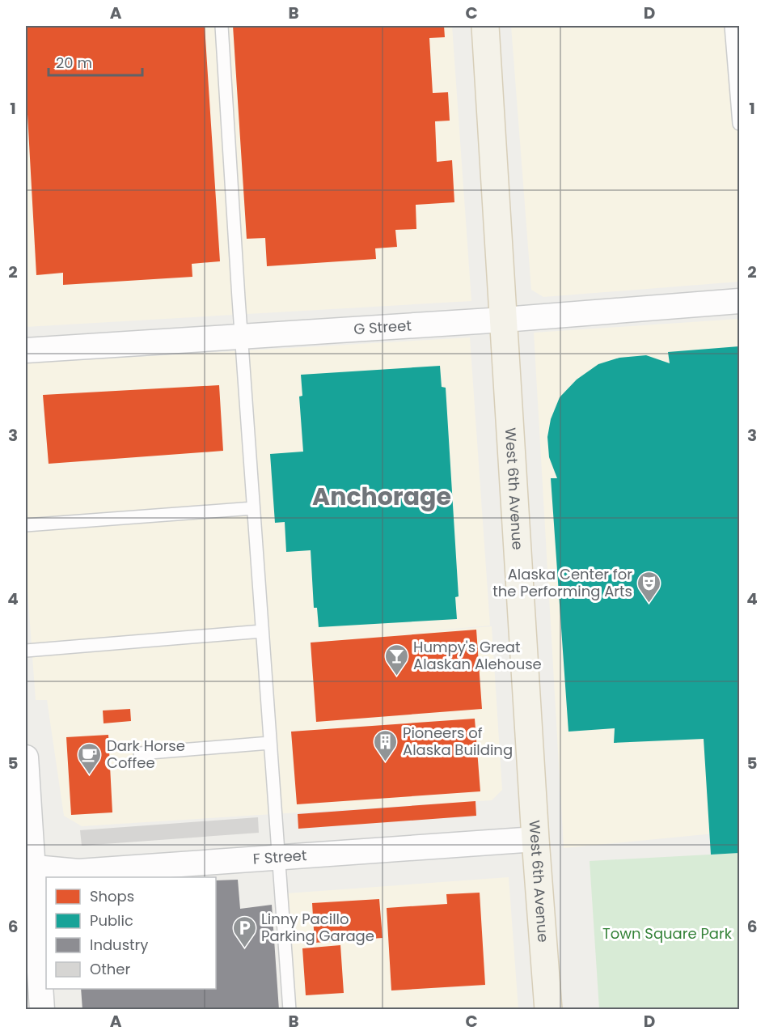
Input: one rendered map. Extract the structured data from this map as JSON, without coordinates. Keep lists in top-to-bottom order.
{
  "streets": {
    "main road": ["West 6th Avenue"],
    "street": ["G Street", "F Street"]
  },
  "crossings": [
    ["G Street", "West 6th Avenue"],
    ["West 6th Avenue", "F Street"]
  ],
  "districts": ["Anchorage"],
  "parks": ["Town Square Park"],
  "places": {
    "theatre": ["Alaska Center for the Performing Arts"],
    "bar": ["Humpy's Great Alaskan Alehouse"],
    "building": ["Pioneers of Alaska Building"],
    "cafe": ["Dark Horse Coffee"],
    "parking": ["Linny Pacillo Parking Garage"]
  },
  "legend": [
    "Shops",
    "Public",
    "Industry",
    "Other"
  ],
  "scale_bar": "20 m",
  "grid": {
    "columns": [
      "A",
      "B",
      "C",
      "D"
    ],
    "rows": [
      "1",
      "2",
      "3",
      "4",
      "5",
      "6"
    ]
  }
}
